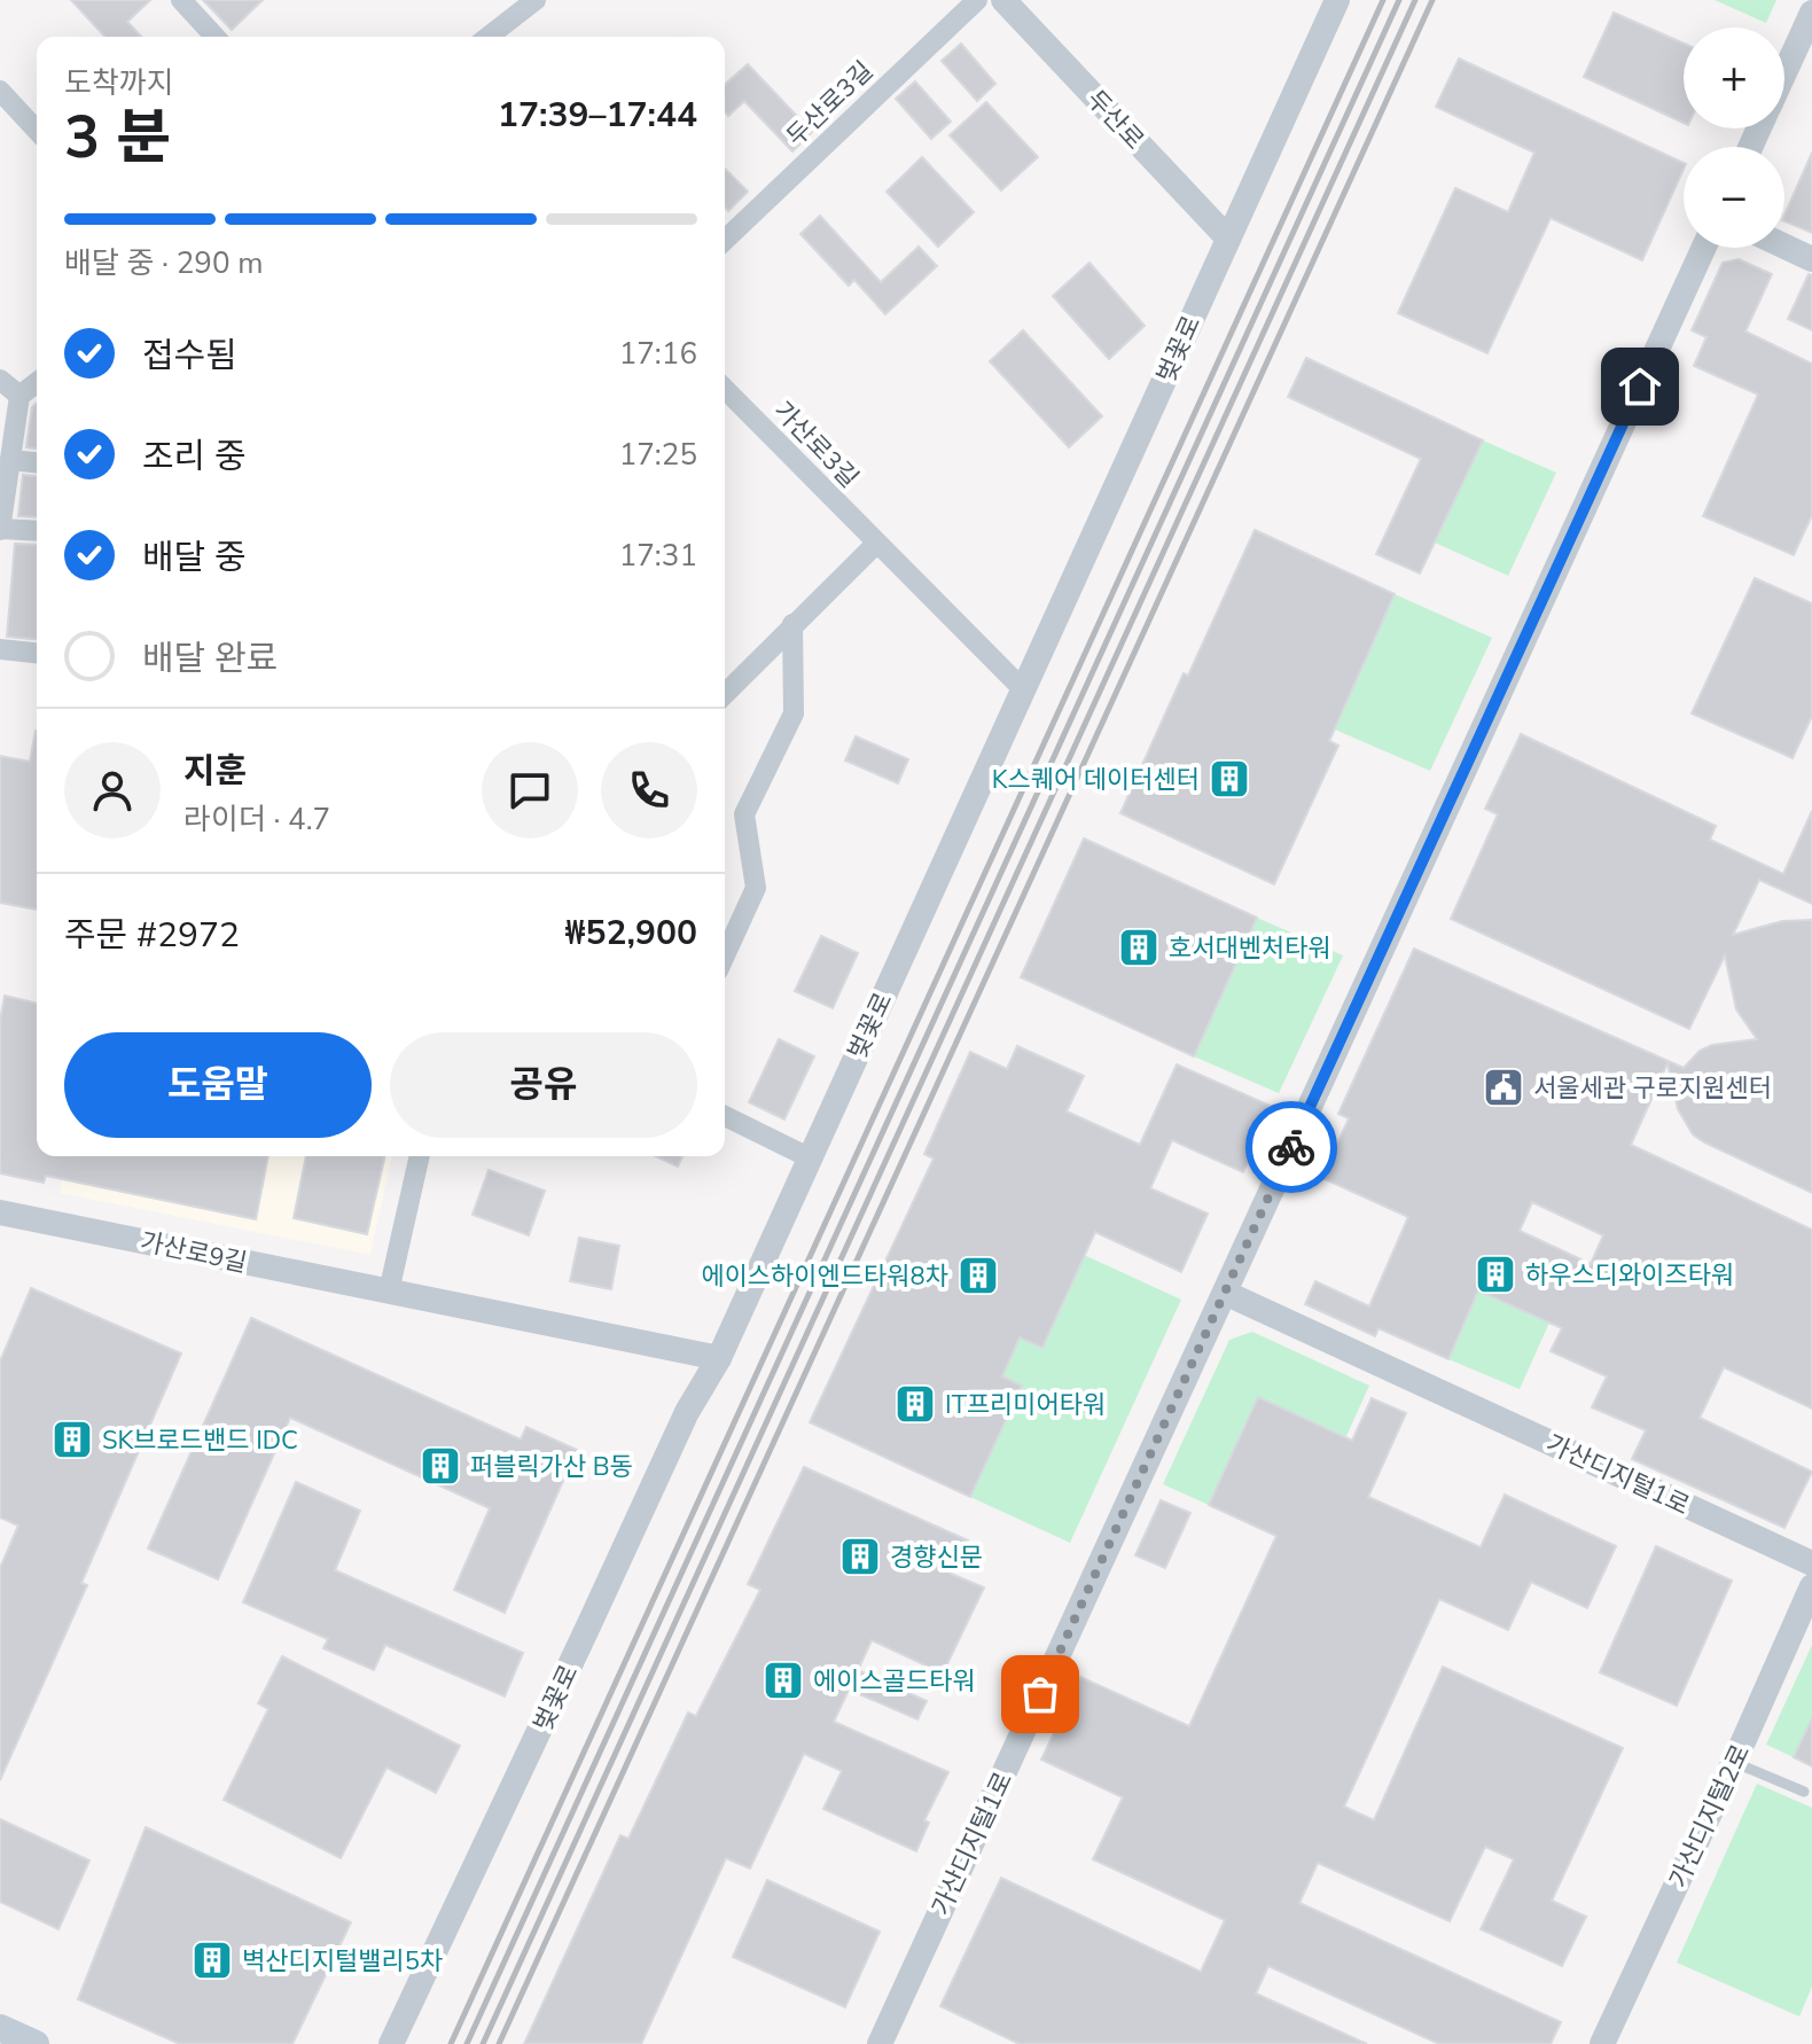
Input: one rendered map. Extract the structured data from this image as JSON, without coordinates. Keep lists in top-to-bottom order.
{
  "streets": {
    "street": [
      "두산로3길",
      "두산로",
      "벚꽃로",
      "가산로3길",
      "가산로9길",
      "가산디지털1로",
      "가산디지털2로"
    ]
  },
  "crossings": [
    ["두산로", "벚꽃로"],
    ["벚꽃로", "가산로3길"],
    ["벚꽃로", "가산로9길"]
  ],
  "places": {
    "building": [
      "K스퀘어 데이터센터",
      "호서대벤처타워",
      "하우스디와이즈타워",
      "에이스하이엔드타워8차",
      "IT프리미어타워",
      "SK브로드밴드 IDC",
      "퍼블릭가산 B동",
      "경향신문",
      "에이스골드타워",
      "벽산디지털밸리5차"
    ],
    "public building": ["서울세관 구로지원센터"]
  },
  "page": {
    "map_buttons": ["+", "−"],
    "heading": ["3 분", "도착까지", "17:39–17:44"],
    "panel": [
      "지훈",
      "라이더 · 4.7",
      "주문 #2972",
      "₩52,900"
    ],
    "bar": "배달 중 · 290 m",
    "list": [
      ["접수됨", "17:16"],
      ["조리 중", "17:25"],
      ["배달 중", "17:31"],
      "배달 완료"
    ],
    "buttons": ["도움말", "공유"]
  }
}
